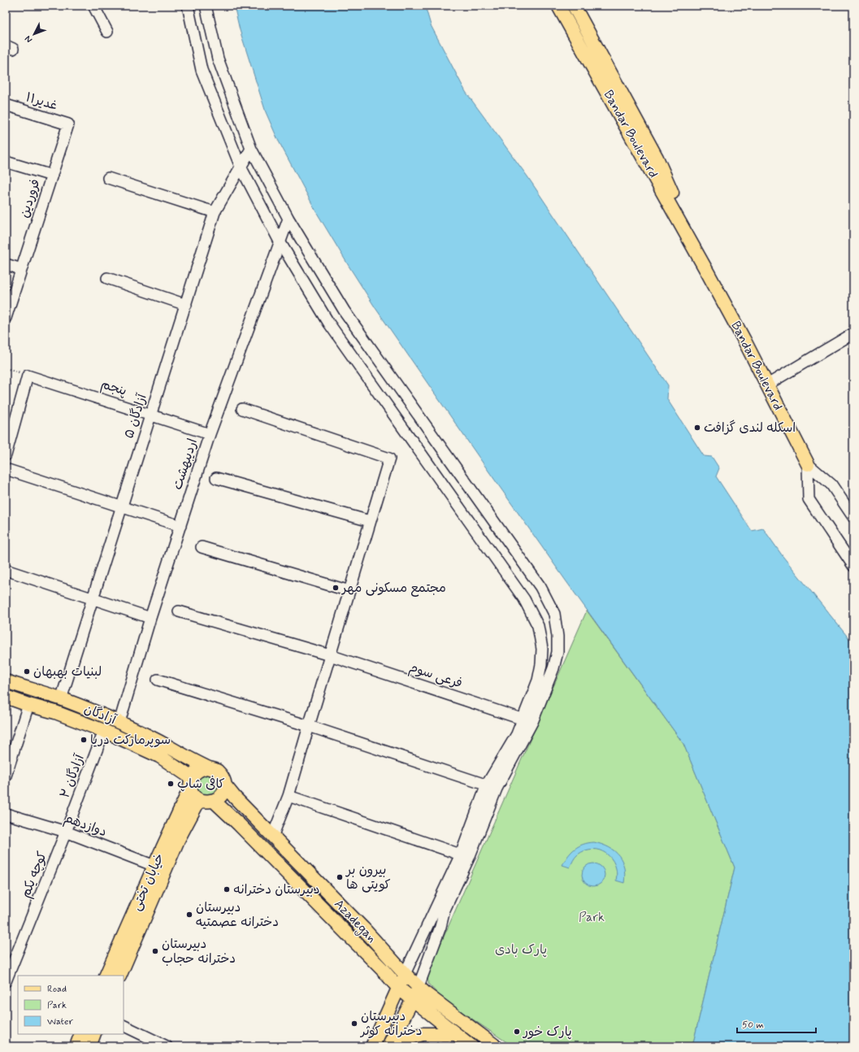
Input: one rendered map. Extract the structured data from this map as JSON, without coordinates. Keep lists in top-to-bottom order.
{
  "streets": {
    "main road": [
      "Bandar Boulevard",
      "آزادگان",
      "خیابان تختی",
      "Azadegan"
    ],
    "street": [
      "غدیر۱۱",
      "فروردین",
      "پنجم",
      "آزادگان ۵",
      "اردیبهشت",
      "فرعی سوم",
      "آزادگان ۲",
      "دوازدهم",
      "کوچه یکم"
    ]
  },
  "crossings": [
    ["غدیر۱۱", "فروردین"],
    ["پنجم", "آزادگان ۵"],
    ["پنجم", "اردیبهشت"],
    ["آزادگان ۵", "آزادگان"],
    ["اردیبهشت", "آزادگان"],
    ["آزادگان", "آزادگان ۲"],
    ["آزادگان", "خیابان تختی"],
    ["آزادگان", "Azadegan"],
    ["آزادگان ۲", "دوازدهم"],
    ["آزادگان ۲", "کوچه یکم"],
    ["دوازدهم", "کوچه یکم"],
    ["دوازدهم", "خیابان تختی"],
    ["خیابان تختی", "Azadegan"]
  ],
  "parks": ["Park", "پارک بادی"],
  "places": [
    "اسکله لندی گزافت",
    "مجتمع مسکونی مهر",
    "لبنیات بهبهان",
    "سوپرمارکت دریا",
    "کافی شاپ",
    "بیرون بر کویتی ها",
    "دبیرستان دخترانه",
    "دبیرستان دخترانه عصمتیه",
    "دبیرستان دخترانه حجاب",
    "دبیرستان دخترانه کوثر",
    "پارک خور"
  ],
  "legend": ["Road", "Park", "Water"],
  "scale_bar": "50 m",
  "north": "bottom left"
}
